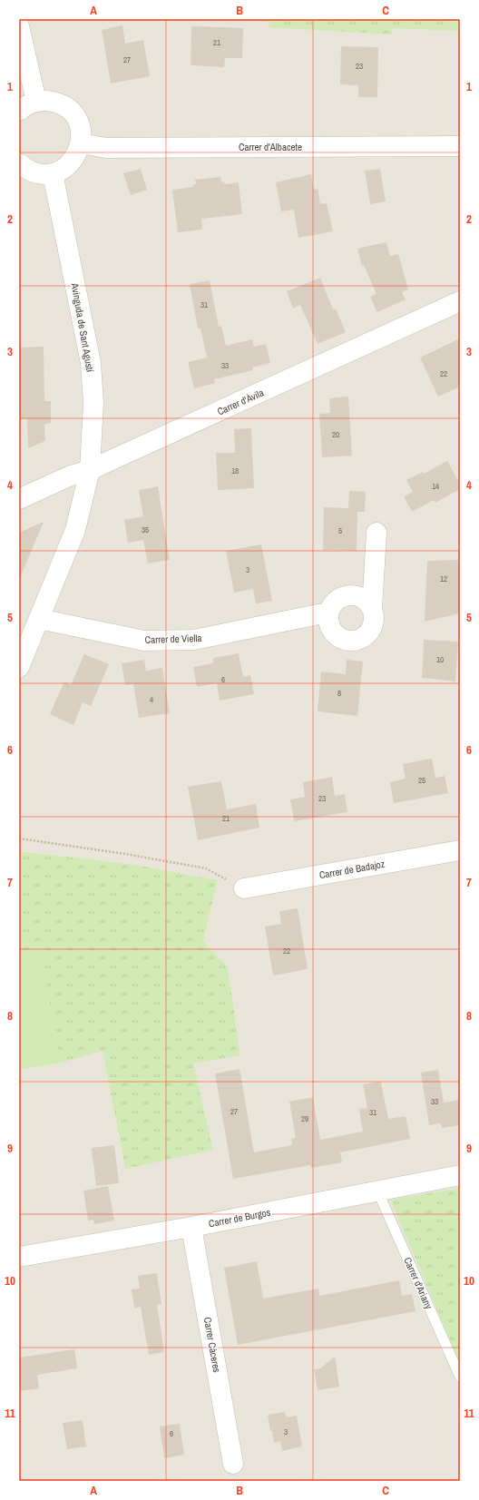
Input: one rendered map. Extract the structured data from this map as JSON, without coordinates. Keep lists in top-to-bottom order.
{
  "streets": {
    "street": [
      "Carrer d'Albacete",
      "Avinguda de Sant Agustí",
      "Carrer d'Àvila",
      "Carrer de Viella",
      "Carrer de Badajoz",
      "Carrer de Burgos",
      "Carrer Càceres"
    ],
    "lane": ["Carrer d'Ariany"]
  },
  "crossings": [
    ["Avinguda de Sant Agustí", "Carrer d'Àvila"],
    ["Avinguda de Sant Agustí", "Carrer de Viella"],
    ["Carrer de Burgos", "Carrer d'Ariany"],
    ["Carrer de Burgos", "Carrer Càceres"]
  ],
  "house_numbers": [
    "21",
    "27",
    "23",
    "31",
    "33",
    "22",
    "20",
    "18",
    "14",
    "35",
    "5",
    "3",
    "12",
    "10",
    "6",
    "8",
    "4",
    "25",
    "23",
    "21",
    "22",
    "33",
    "27",
    "31",
    "29",
    "3",
    "6"
  ],
  "grid": {
    "columns": ["A", "B", "C"],
    "rows": [
      "1",
      "2",
      "3",
      "4",
      "5",
      "6",
      "7",
      "8",
      "9",
      "10",
      "11"
    ]
  }
}
